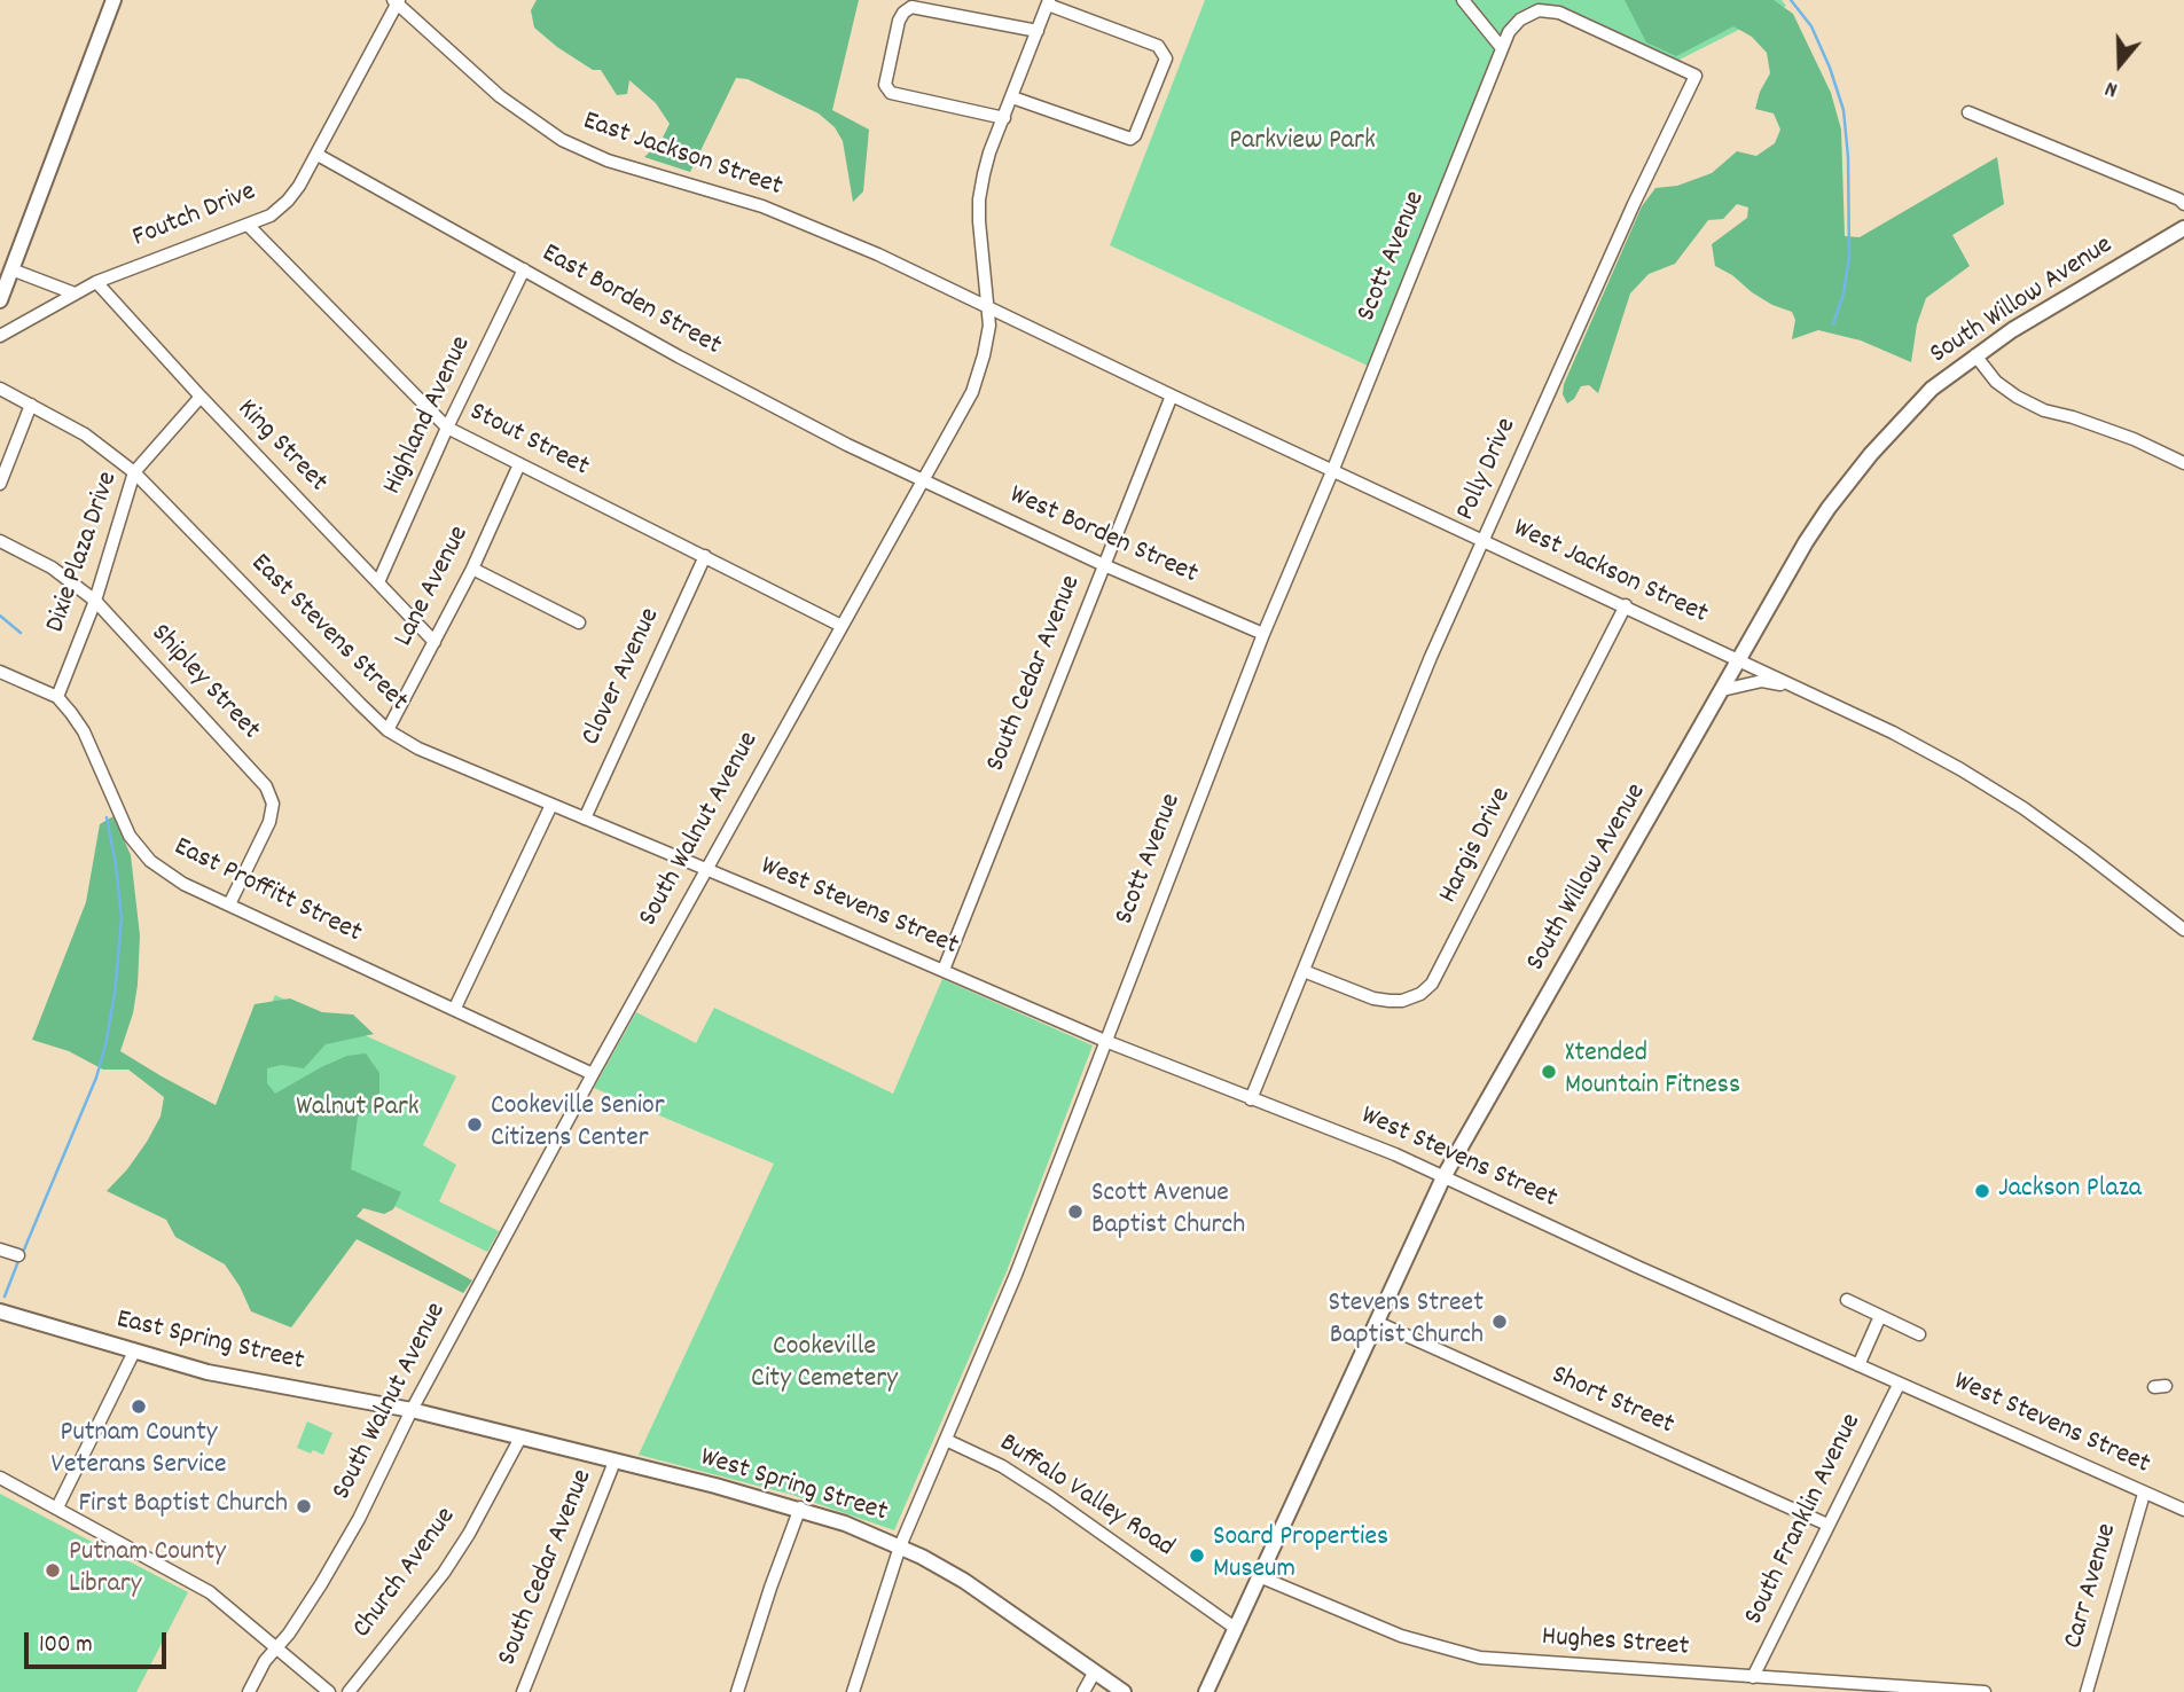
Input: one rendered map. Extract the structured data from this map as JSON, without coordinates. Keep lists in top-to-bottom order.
{
  "streets": {
    "main road": ["South Willow Avenue", "East Spring Street", "West Spring Street"],
    "street": [
      "East Jackson Street",
      "Foutch Drive",
      "Scott Avenue",
      "East Borden Street",
      "Highland Avenue",
      "Stout Street",
      "King Street",
      "Polly Drive",
      "West Borden Street",
      "Dixie Plaza Drive",
      "West Jackson Street",
      "Lane Avenue",
      "East Stevens Street",
      "South Cedar Avenue",
      "Clover Avenue",
      "Shipley Street",
      "South Walnut Avenue",
      "Hargis Drive",
      "East Proffitt Street",
      "West Stevens Street",
      "Short Street",
      "Buffalo Valley Road",
      "South Franklin Avenue",
      "Church Avenue",
      "Carr Avenue",
      "Hughes Street"
    ]
  },
  "crossings": [
    ["East Jackson Street", "Foutch Drive"],
    ["East Jackson Street", "West Jackson Street"],
    ["East Jackson Street", "South Walnut Avenue"],
    ["Foutch Drive", "East Borden Street"],
    ["Foutch Drive", "Stout Street"],
    ["Foutch Drive", "King Street"],
    ["Scott Avenue", "Polly Drive"],
    ["Scott Avenue", "West Borden Street"],
    ["Scott Avenue", "West Jackson Street"],
    ["Scott Avenue", "West Stevens Street"],
    ["Scott Avenue", "West Spring Street"],
    ["Scott Avenue", "Buffalo Valley Road"],
    ["East Borden Street", "Highland Avenue"],
    ["East Borden Street", "West Borden Street"],
    ["East Borden Street", "South Walnut Avenue"],
    ["South Willow Avenue", "West Jackson Street"],
    ["South Willow Avenue", "West Stevens Street"],
    ["South Willow Avenue", "Short Street"],
    ["South Willow Avenue", "Buffalo Valley Road"],
    ["South Willow Avenue", "Hughes Street"],
    ["Highland Avenue", "Stout Street"],
    ["Highland Avenue", "King Street"],
    ["Stout Street", "Lane Avenue"],
    ["Stout Street", "Clover Avenue"],
    ["Stout Street", "South Walnut Avenue"],
    ["King Street", "Dixie Plaza Drive"],
    ["King Street", "Lane Avenue"],
    ["Polly Drive", "West Jackson Street"],
    ["Polly Drive", "Hargis Drive"],
    ["Polly Drive", "West Stevens Street"],
    ["West Borden Street", "South Cedar Avenue"],
    ["West Borden Street", "South Walnut Avenue"],
    ["Dixie Plaza Drive", "East Stevens Street"],
    ["Dixie Plaza Drive", "Shipley Street"],
    ["Dixie Plaza Drive", "East Proffitt Street"],
    ["West Jackson Street", "South Cedar Avenue"],
    ["West Jackson Street", "South Walnut Avenue"],
    ["West Jackson Street", "Hargis Drive"],
    ["Lane Avenue", "East Stevens Street"],
    ["East Stevens Street", "Clover Avenue"],
    ["East Stevens Street", "South Walnut Avenue"],
    ["East Stevens Street", "West Stevens Street"],
    ["South Cedar Avenue", "West Stevens Street"],
    ["South Cedar Avenue", "West Spring Street"],
    ["Shipley Street", "East Proffitt Street"],
    ["South Walnut Avenue", "East Proffitt Street"],
    ["South Walnut Avenue", "West Stevens Street"],
    ["South Walnut Avenue", "East Spring Street"],
    ["South Walnut Avenue", "West Spring Street"],
    ["West Stevens Street", "South Franklin Avenue"],
    ["West Stevens Street", "Carr Avenue"],
    ["East Spring Street", "West Spring Street"],
    ["Short Street", "South Franklin Avenue"],
    ["West Spring Street", "Church Avenue"],
    ["South Franklin Avenue", "Hughes Street"]
  ],
  "parks": ["Parkview Park", "Walnut Park", "Cookeville City Cemetery"],
  "places": [
    "Xtended Mountain Fitness",
    "Cookeville Senior Citizens Center",
    "Jackson Plaza",
    "Scott Avenue Baptist Church",
    "Stevens Street Baptist Church",
    "Putnam County Veterans Service",
    "First Baptist Church",
    "Soard Properties Museum",
    "Putnam County Library"
  ],
  "scale_bar": "100 m",
  "north": "bottom"
}
